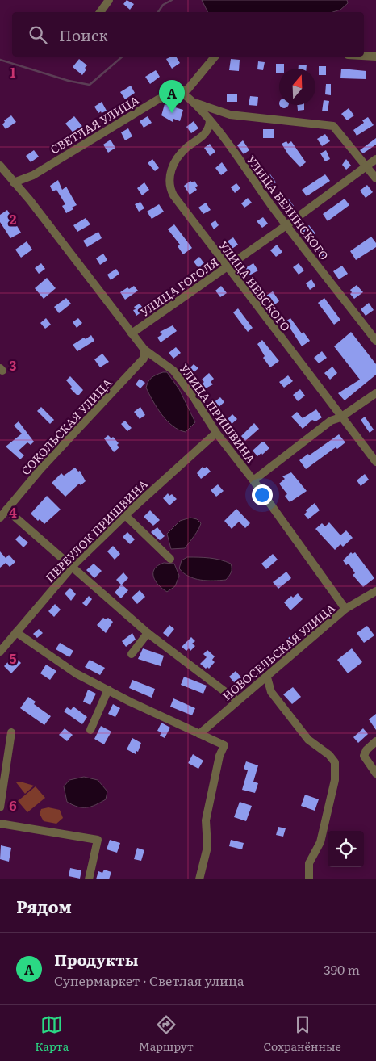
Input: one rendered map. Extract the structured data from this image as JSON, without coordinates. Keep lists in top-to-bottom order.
{
  "streets": {
    "street": [
      "СВЕТЛАЯ УЛИЦА",
      "УЛИЦА БЕЛИНСКОГО",
      "УЛИЦА НЕВСКОГО",
      "УЛИЦА ГОГОЛЯ",
      "УЛИЦА ПРИШВИНА",
      "СОКОЛЬСКАЯ УЛИЦА",
      "ПЕРЕУЛОК ПРИШВИНА",
      "НОВОСЕЛЬСКАЯ УЛИЦА"
    ]
  },
  "crossings": [
    ["СВЕТЛАЯ УЛИЦА", "УЛИЦА БЕЛИНСКОГО"],
    ["СВЕТЛАЯ УЛИЦА", "УЛИЦА ПРИШВИНА"],
    ["УЛИЦА БЕЛИНСКОГО", "УЛИЦА НЕВСКОГО"],
    ["УЛИЦА БЕЛИНСКОГО", "УЛИЦА ГОГОЛЯ"],
    ["УЛИЦА НЕВСКОГО", "УЛИЦА ГОГОЛЯ"],
    ["УЛИЦА ГОГОЛЯ", "УЛИЦА ПРИШВИНА"],
    ["УЛИЦА ПРИШВИНА", "СОКОЛЬСКАЯ УЛИЦА"],
    ["УЛИЦА ПРИШВИНА", "ПЕРЕУЛОК ПРИШВИНА"],
    ["УЛИЦА ПРИШВИНА", "НОВОСЕЛЬСКАЯ УЛИЦА"]
  ],
  "north": "top",
  "page": {
    "search": "Поиск",
    "pins": "A",
    "heading": "Рядом",
    "list": [
      {
        "mark": "A",
        "name": "Продукты",
        "note": "Супермаркет · Светлая улица",
        "value": "390 m"
      }
    ],
    "nav": ["Карта", "Маршрут", "Сохранённые"]
  },
  "grid": {
    "rows": [
      "1",
      "2",
      "3",
      "4",
      "5",
      "6"
    ]
  }
}
